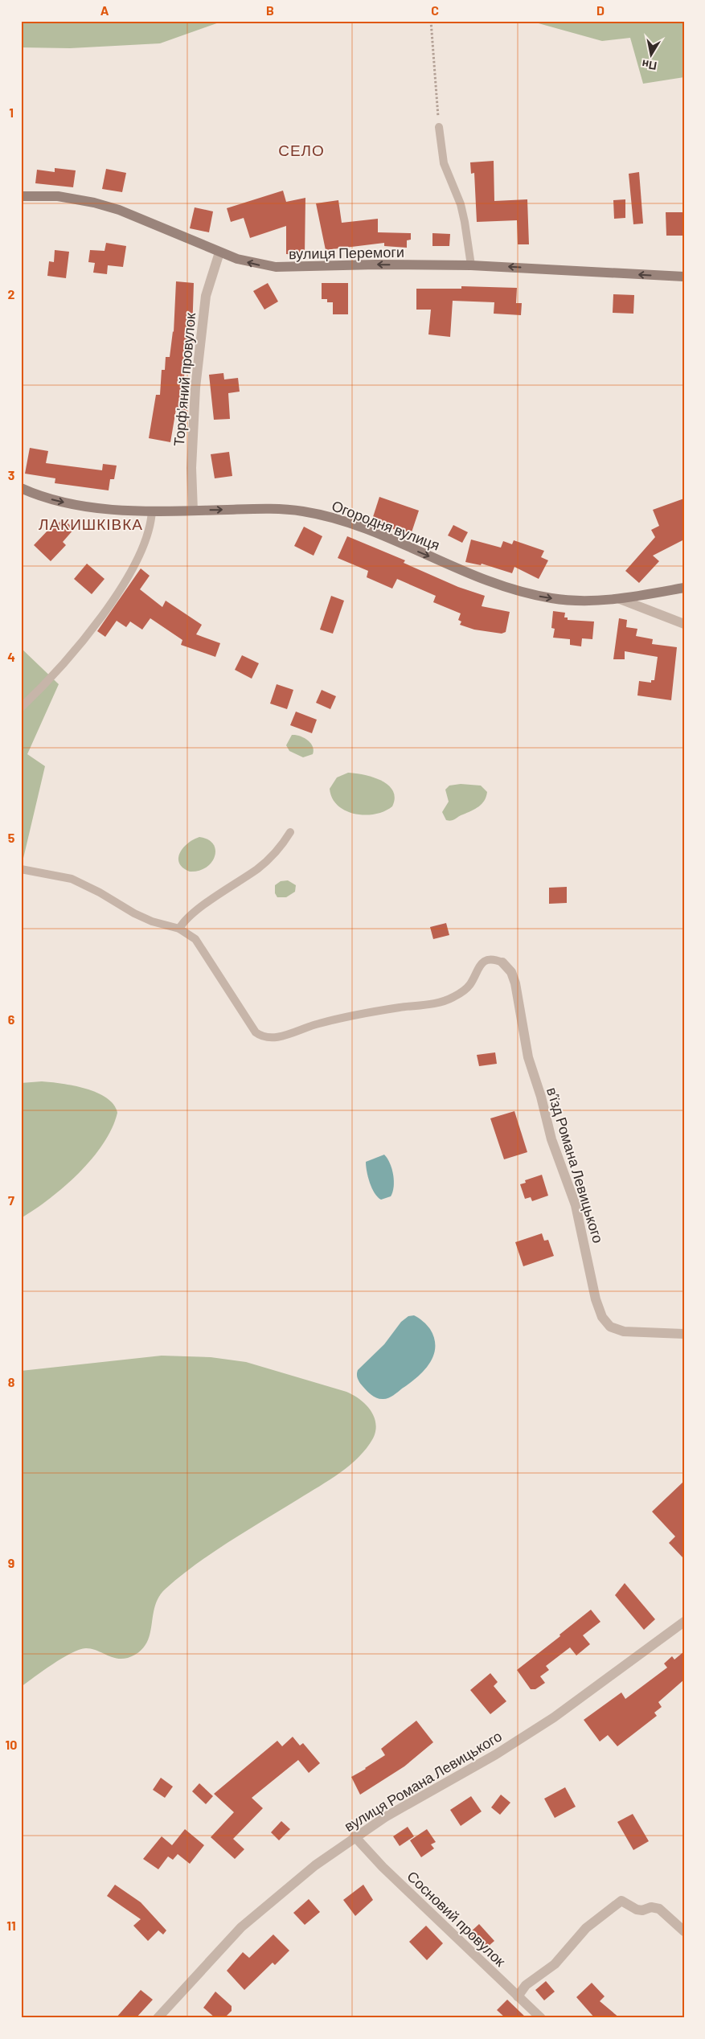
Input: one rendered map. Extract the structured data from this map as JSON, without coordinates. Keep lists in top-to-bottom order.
{
  "streets": {
    "street": [
      "вулиця Перемоги",
      "Торф'яний провулок",
      "Огородня вулиця",
      "в’їзд Романа Левицького",
      "вулиця Романа Левицького",
      "Сосновий провулок"
    ]
  },
  "crossings": [
    ["вулиця Перемоги", "Торф'яний провулок"],
    ["Торф'яний провулок", "Огородня вулиця"],
    ["вулиця Романа Левицького", "Сосновий провулок"]
  ],
  "one_way": ["вулиця Перемоги", "Огородня вулиця"],
  "districts": ["СЕЛО", "ЛАКИШКІВКА"],
  "north": "bottom",
  "grid": {
    "columns": [
      "A",
      "B",
      "C",
      "D"
    ],
    "rows": [
      "1",
      "2",
      "3",
      "4",
      "5",
      "6",
      "7",
      "8",
      "9",
      "10",
      "11"
    ]
  }
}
